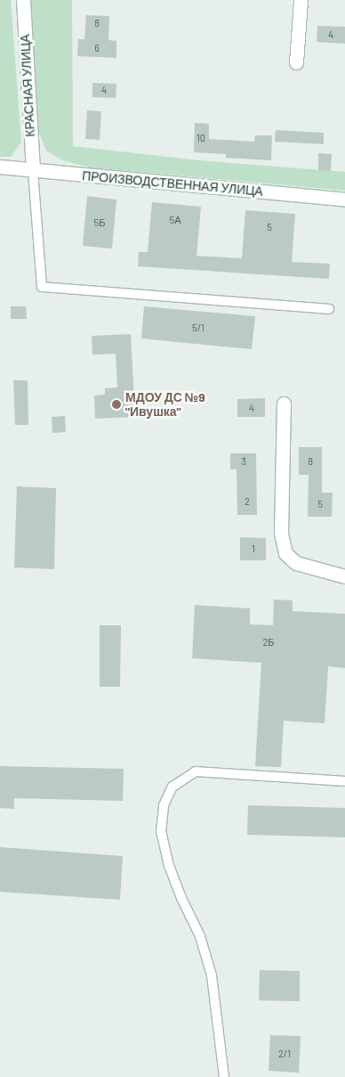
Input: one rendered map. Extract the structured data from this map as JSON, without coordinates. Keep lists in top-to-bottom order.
{
  "streets": {
    "street": ["КРАСНАЯ УЛИЦА", "ПРОИЗВОДСТВЕННАЯ УЛИЦА"]
  },
  "crossings": [
    ["КРАСНАЯ УЛИЦА", "ПРОИЗВОДСТВЕННАЯ УЛИЦА"]
  ],
  "places": ["МДОУ ДС №9 \"Ивушка\""],
  "house_numbers": [
    "8",
    "4",
    "6",
    "4",
    "10",
    "5А",
    "5Б",
    "5",
    "5/1",
    "4",
    "3",
    "8",
    "2",
    "5",
    "1",
    "2Б",
    "2/1"
  ]
}
